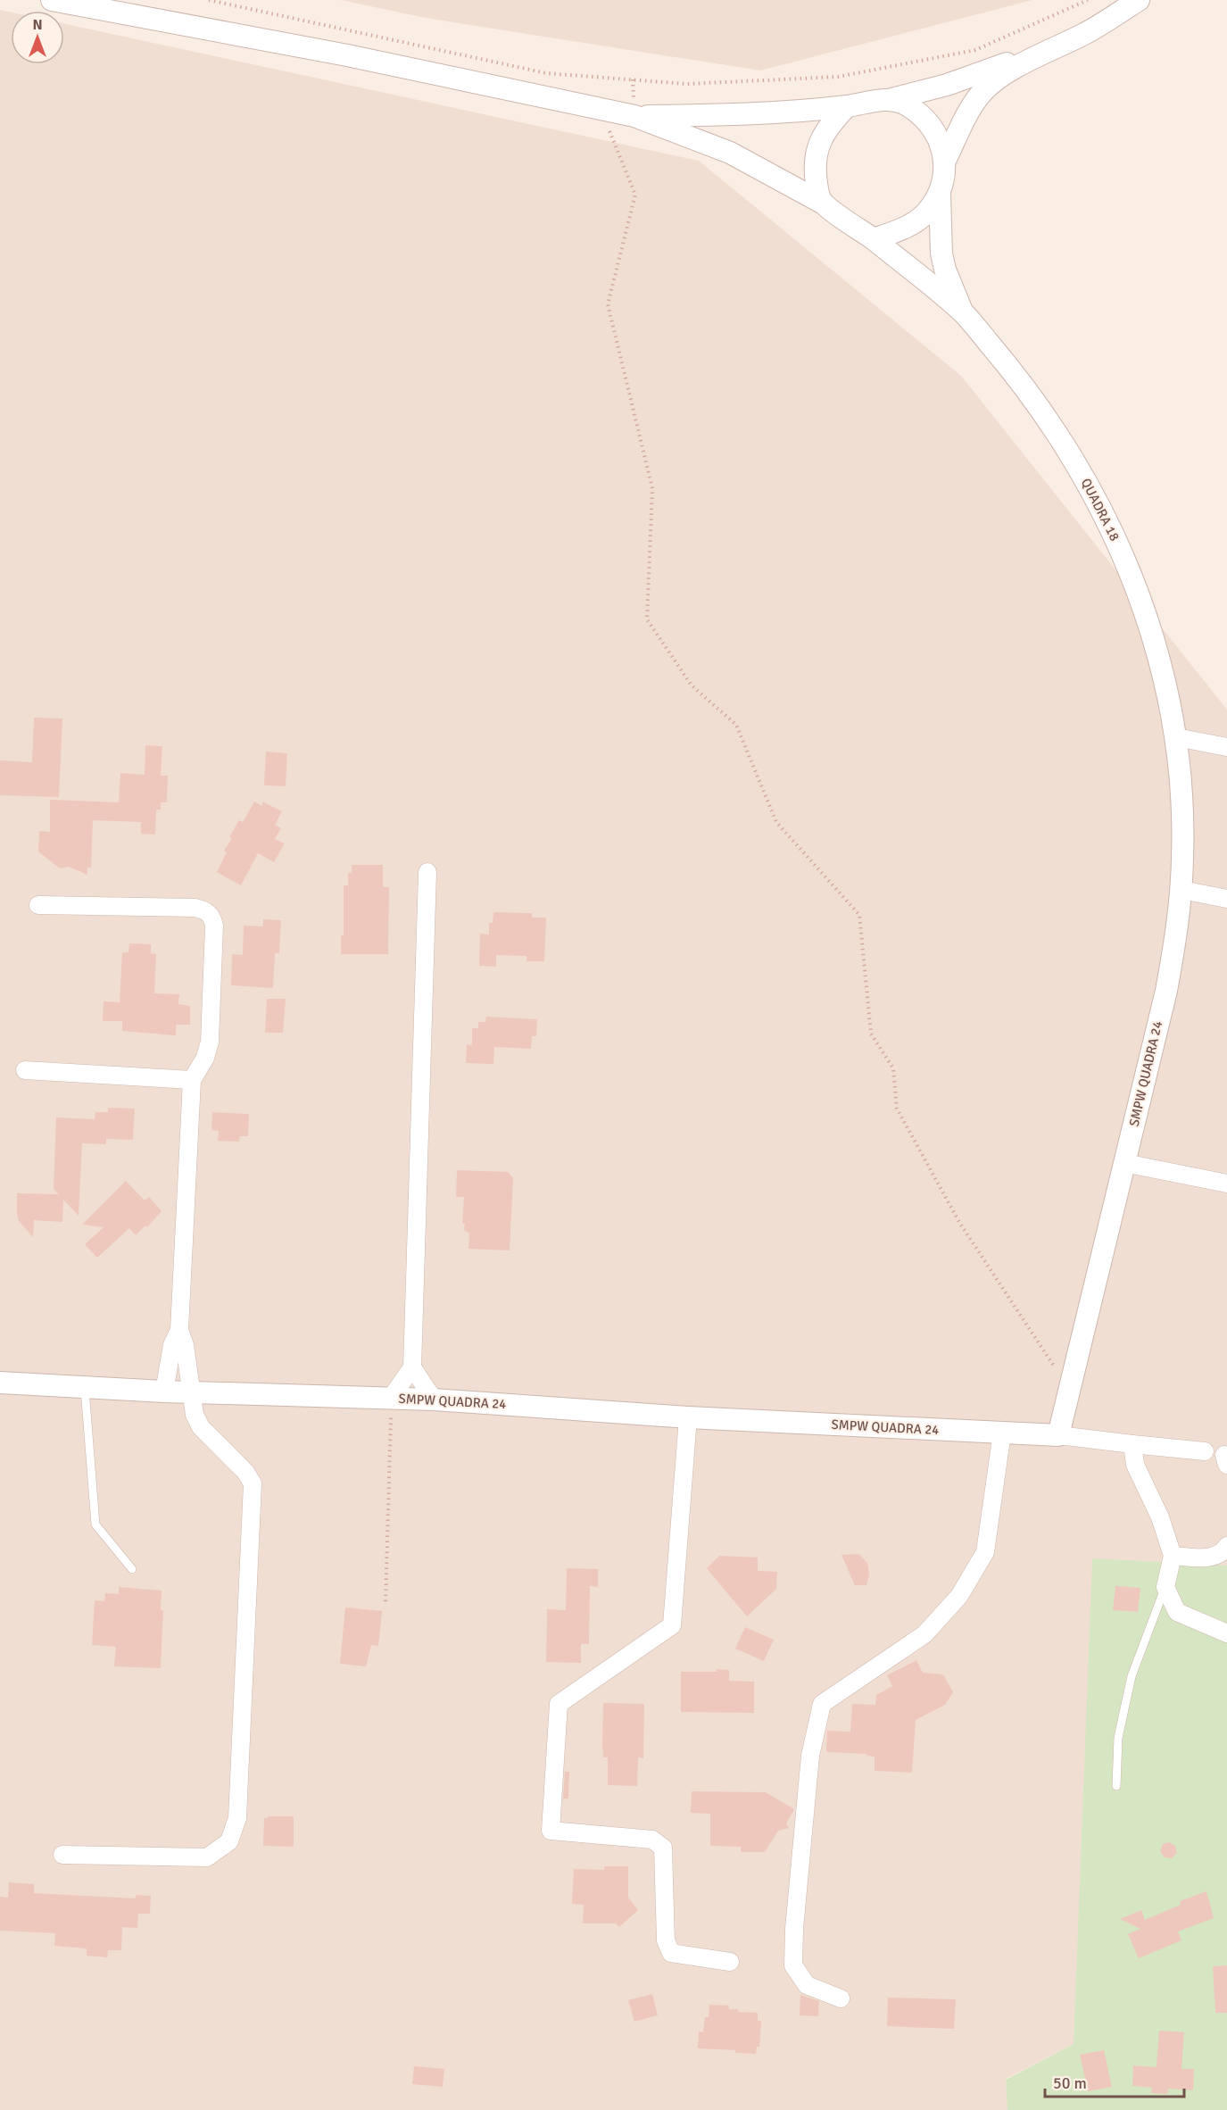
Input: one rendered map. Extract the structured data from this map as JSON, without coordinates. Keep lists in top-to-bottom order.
{
  "streets": {
    "street": ["QUADRA 18", "SMPW QUADRA 24"]
  },
  "crossings": [
    ["QUADRA 18", "SMPW QUADRA 24"]
  ],
  "scale_bar": "50 m",
  "north": "top"
}
